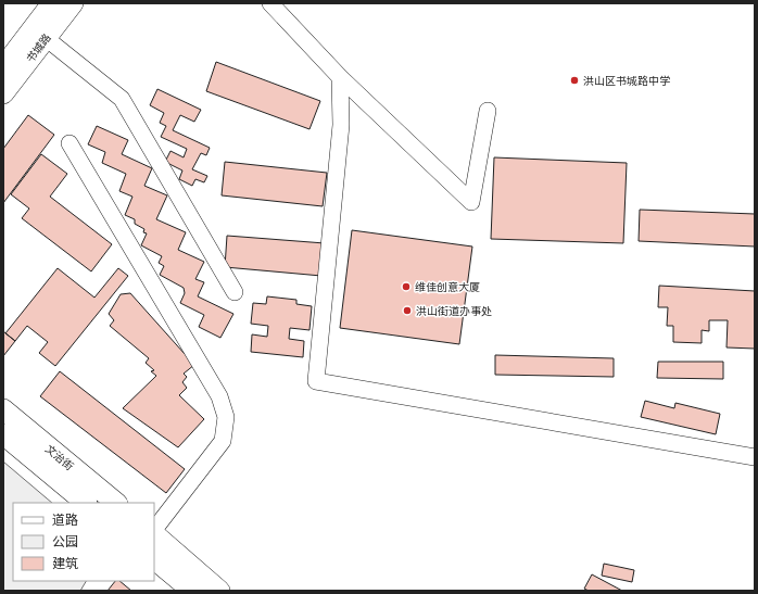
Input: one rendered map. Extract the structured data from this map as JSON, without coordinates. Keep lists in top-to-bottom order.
{
  "streets": {
    "main road": ["书城路", "文治街"]
  },
  "places": ["洪山区书城路中学", "维佳创意大厦", "洪山街道办事处"],
  "legend": ["道路", "公园", "建筑"]
}
